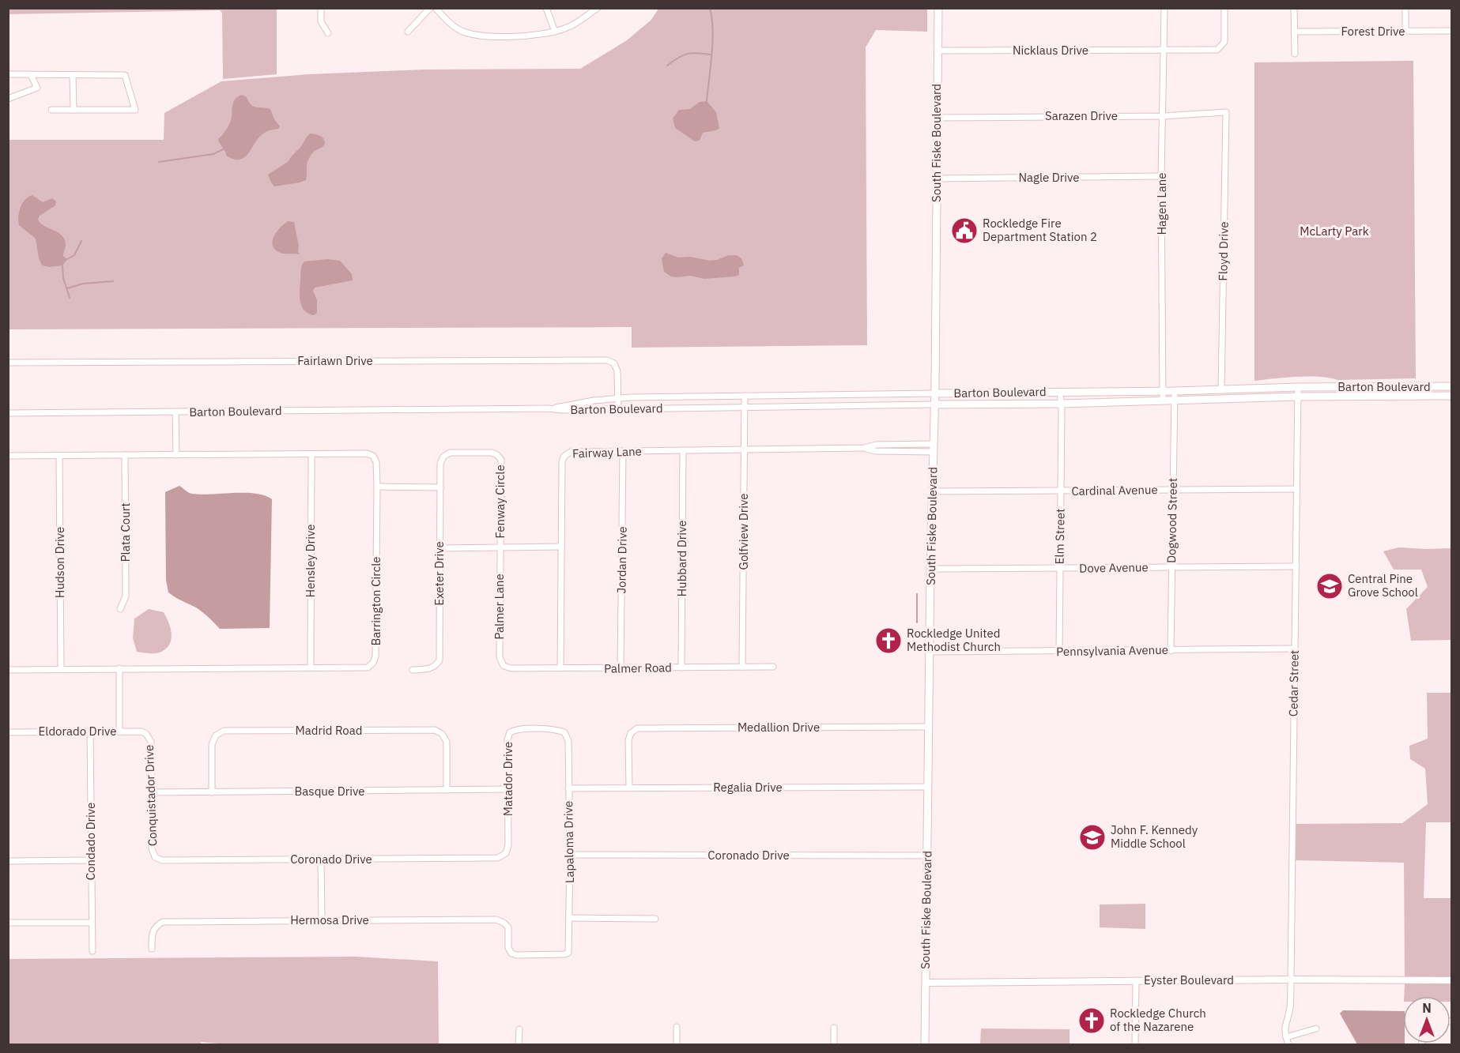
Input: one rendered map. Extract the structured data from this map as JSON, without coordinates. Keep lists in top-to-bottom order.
{
  "streets": {
    "main road": ["South Fiske Boulevard", "Barton Boulevard"],
    "street": [
      "Forest Drive",
      "Nicklaus Drive",
      "Sarazen Drive",
      "Nagle Drive",
      "Hagen Lane",
      "Floyd Drive",
      "Fairlawn Drive",
      "Fairway Lane",
      "Cardinal Avenue",
      "Fenway Circle",
      "Dogwood Street",
      "Golfview Drive",
      "Plata Court",
      "Elm Street",
      "Hubbard Drive",
      "Jordan Drive",
      "Hensley Drive",
      "Hudson Drive",
      "Dove Avenue",
      "Exeter Drive",
      "Barrington Circle",
      "Palmer Lane",
      "Pennsylvania Avenue",
      "Palmer Road",
      "Cedar Street",
      "Medallion Drive",
      "Madrid Road",
      "Eldorado Drive",
      "Matador Drive",
      "Regalia Drive",
      "Basque Drive",
      "Conquistador Drive",
      "Condado Drive",
      "Lapaloma Drive",
      "Coronado Drive",
      "Hermosa Drive",
      "Eyster Boulevard"
    ]
  },
  "crossings": [
    ["Nicklaus Drive", "South Fiske Boulevard"],
    ["Nicklaus Drive", "Hagen Lane"],
    ["Sarazen Drive", "South Fiske Boulevard"],
    ["Sarazen Drive", "Hagen Lane"],
    ["Sarazen Drive", "Floyd Drive"],
    ["South Fiske Boulevard", "Nagle Drive"],
    ["South Fiske Boulevard", "Barton Boulevard"],
    ["South Fiske Boulevard", "Fairway Lane"],
    ["South Fiske Boulevard", "Cardinal Avenue"],
    ["South Fiske Boulevard", "Dove Avenue"],
    ["South Fiske Boulevard", "Pennsylvania Avenue"],
    ["South Fiske Boulevard", "Medallion Drive"],
    ["South Fiske Boulevard", "Regalia Drive"],
    ["South Fiske Boulevard", "Coronado Drive"],
    ["South Fiske Boulevard", "Eyster Boulevard"],
    ["Nagle Drive", "Hagen Lane"],
    ["Hagen Lane", "Barton Boulevard"],
    ["Floyd Drive", "Barton Boulevard"],
    ["Fairlawn Drive", "Barton Boulevard"],
    ["Barton Boulevard", "Dogwood Street"],
    ["Barton Boulevard", "Golfview Drive"],
    ["Barton Boulevard", "Elm Street"],
    ["Barton Boulevard", "Cedar Street"],
    ["Fairway Lane", "Golfview Drive"],
    ["Fairway Lane", "Hubbard Drive"],
    ["Fairway Lane", "Jordan Drive"],
    ["Fairway Lane", "Palmer Road"],
    ["Cardinal Avenue", "Dogwood Street"],
    ["Cardinal Avenue", "Elm Street"],
    ["Cardinal Avenue", "Cedar Street"],
    ["Fenway Circle", "Exeter Drive"],
    ["Fenway Circle", "Palmer Lane"],
    ["Dogwood Street", "Dove Avenue"],
    ["Dogwood Street", "Pennsylvania Avenue"],
    ["Golfview Drive", "Palmer Road"],
    ["Plata Court", "Barrington Circle"],
    ["Elm Street", "Dove Avenue"],
    ["Elm Street", "Pennsylvania Avenue"],
    ["Hubbard Drive", "Palmer Road"],
    ["Jordan Drive", "Palmer Road"],
    ["Hensley Drive", "Barrington Circle"],
    ["Hudson Drive", "Barrington Circle"],
    ["Dove Avenue", "Cedar Street"],
    ["Palmer Lane", "Palmer Road"],
    ["Pennsylvania Avenue", "Cedar Street"],
    ["Cedar Street", "Eyster Boulevard"],
    ["Medallion Drive", "Regalia Drive"],
    ["Madrid Road", "Basque Drive"],
    ["Eldorado Drive", "Conquistador Drive"],
    ["Eldorado Drive", "Condado Drive"],
    ["Matador Drive", "Basque Drive"],
    ["Matador Drive", "Lapaloma Drive"],
    ["Matador Drive", "Coronado Drive"],
    ["Regalia Drive", "Lapaloma Drive"],
    ["Basque Drive", "Conquistador Drive"],
    ["Conquistador Drive", "Coronado Drive"],
    ["Lapaloma Drive", "Coronado Drive"],
    ["Lapaloma Drive", "Hermosa Drive"]
  ],
  "parks": ["McLarty Park"],
  "places": {
    "public building": ["Rockledge Fire Department Station 2"],
    "school or university": ["Central Pine Grove School", "John F. Kennedy Middle School"],
    "church": ["Rockledge United Methodist Church", "Rockledge Church of the Nazarene"]
  },
  "north": "top"
}
